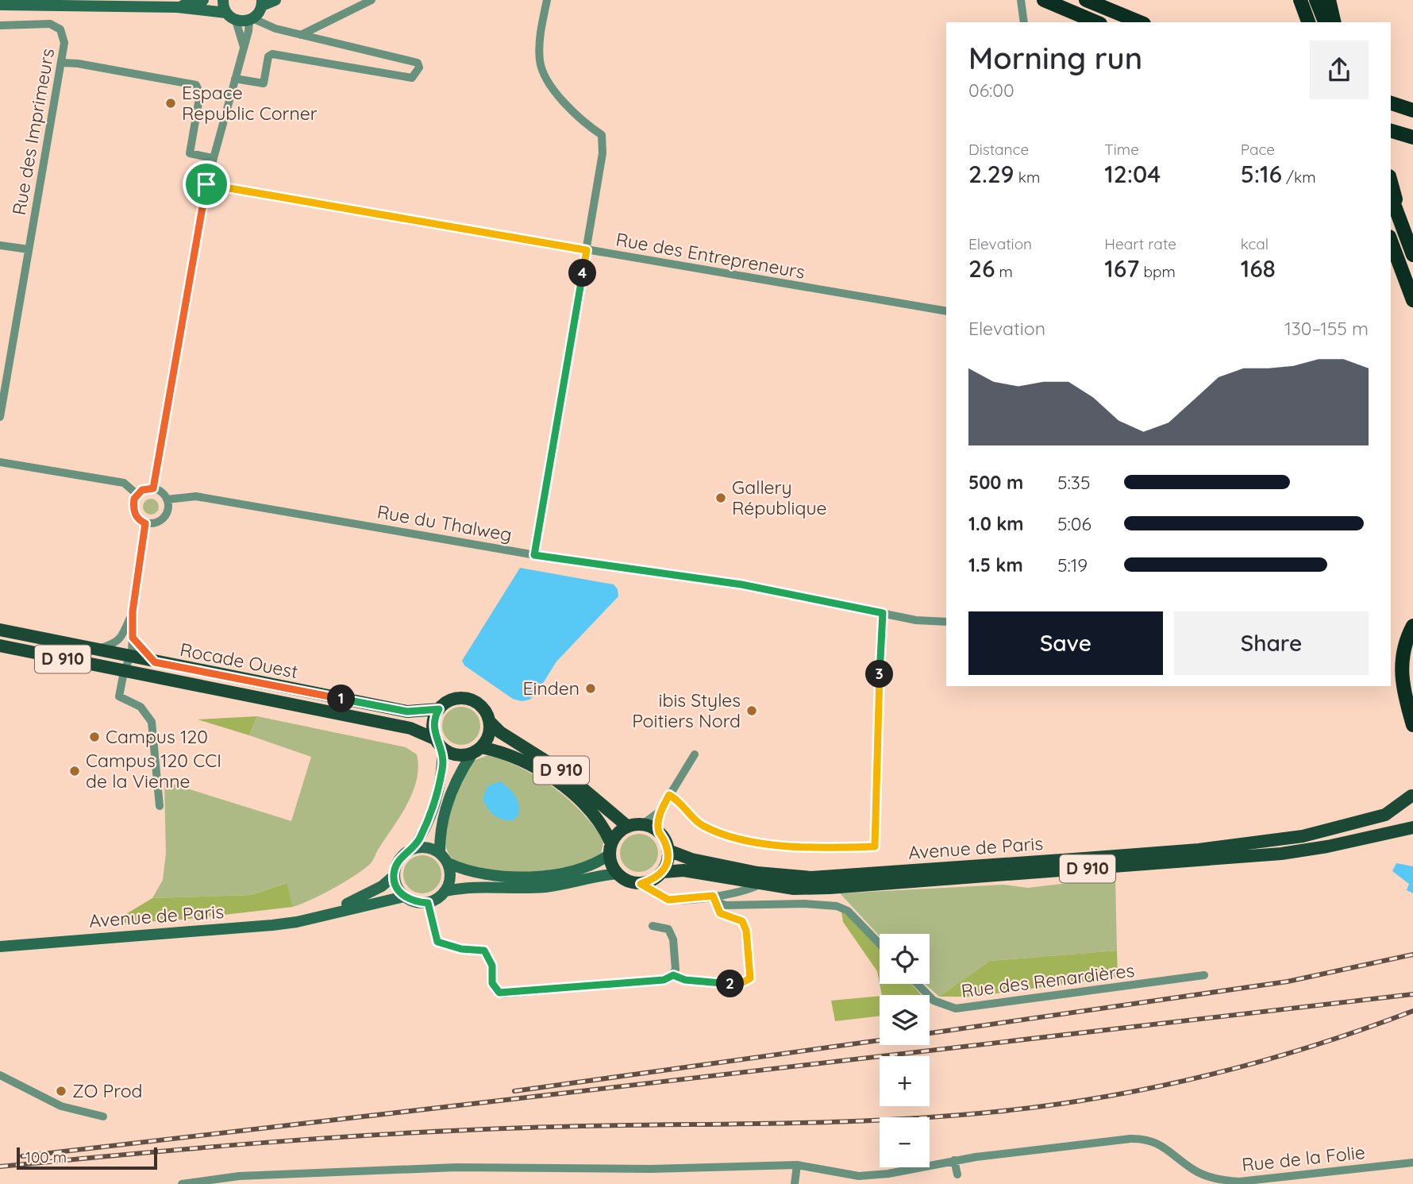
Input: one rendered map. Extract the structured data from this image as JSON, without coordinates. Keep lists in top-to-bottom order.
{
  "streets": {
    "main road": ["D 910", "Rocade Ouest", "Avenue de Paris"],
    "street": [
      "Rue des Imprimeurs",
      "Rue des Entrepreneurs",
      "Rue du Thalweg",
      "Rue des Renardières",
      "Rue de la Folie"
    ]
  },
  "crossings": [
    ["D 910", "Rocade Ouest"],
    ["D 910", "Avenue de Paris"]
  ],
  "places": [
    "Espace Republic Corner",
    "Gallery République",
    "Einden",
    "ibis Styles Poitiers Nord",
    "Campus 120",
    "Campus 120 CCI de la Vienne",
    "ZO Prod"
  ],
  "scale_bar": "100 m",
  "page": {
    "heading": ["Morning run", "06:00"],
    "stats": [
      ["Distance", "2.29 km"],
      ["Time", "12:04"],
      ["Pace", "5:16 /km"],
      ["Elevation", "26 m"],
      ["Heart rate", "167 bpm"],
      ["kcal", "168"]
    ],
    "pins": [
      "4",
      "3",
      "1",
      "2"
    ],
    "chart": ["Elevation", "130–155 m"],
    "list": [
      {
        "name": "500 m",
        "note": "5:35"
      },
      {
        "name": "1.0 km",
        "note": "5:06"
      },
      {
        "name": "1.5 km",
        "note": "5:19"
      }
    ],
    "buttons": ["Save", "Share"],
    "map_buttons": ["+", "−"],
    "scale": "100 m"
  }
}
